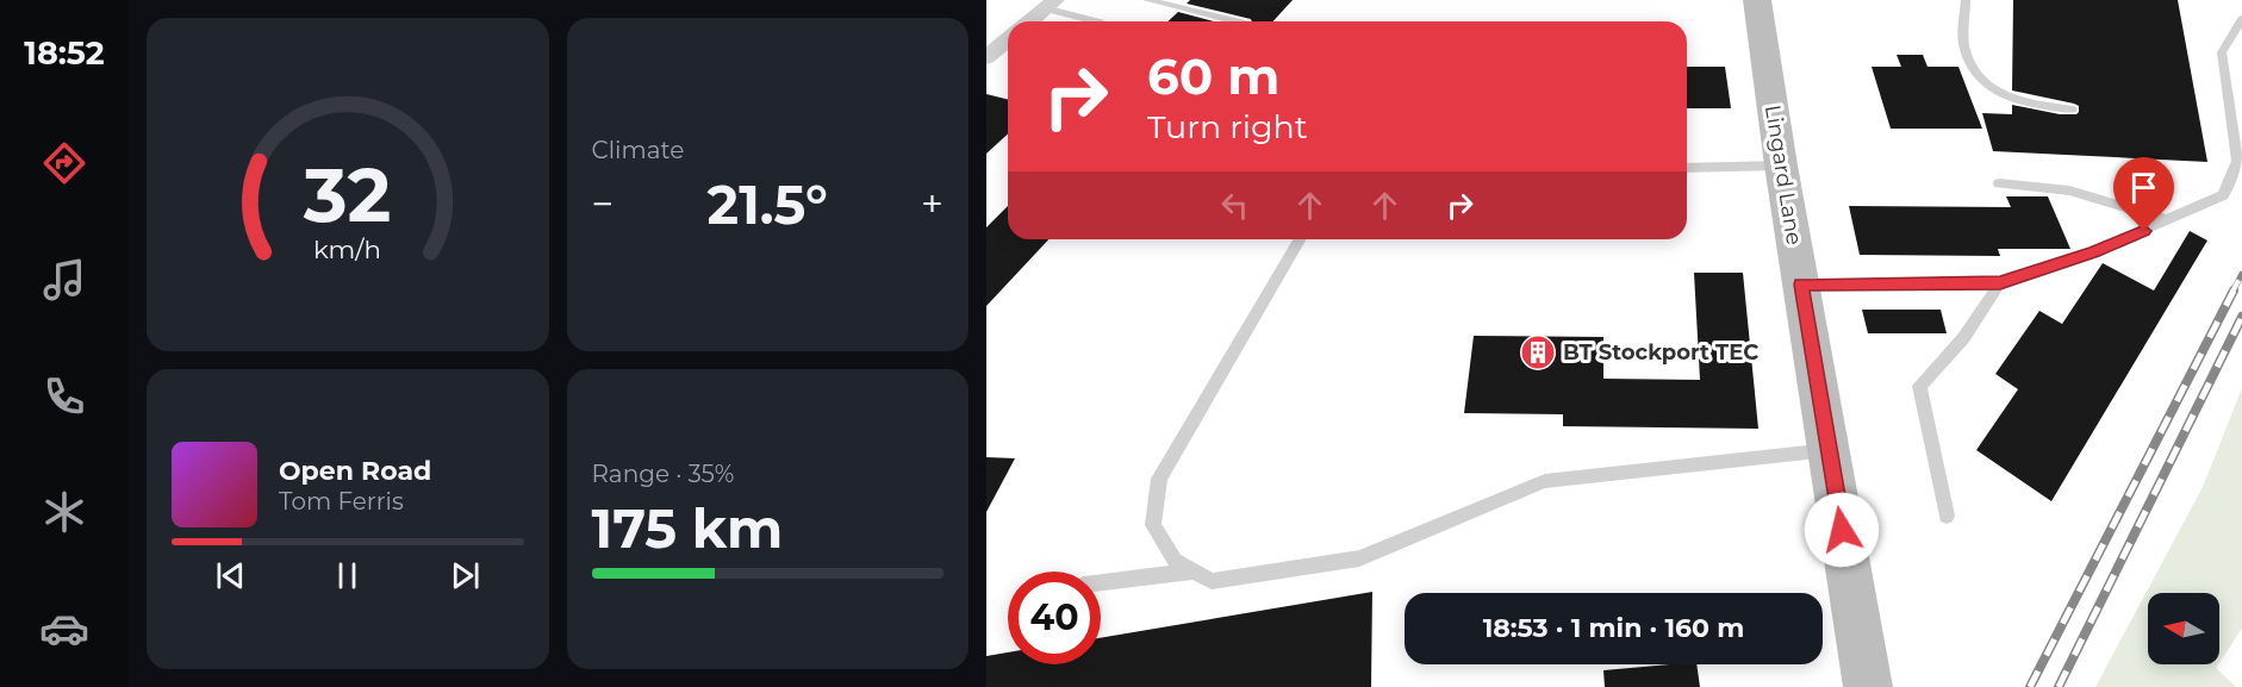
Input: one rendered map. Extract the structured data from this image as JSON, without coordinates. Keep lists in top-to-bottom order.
{
  "streets": {
    "street": ["Lingard Lane"]
  },
  "places": {
    "building": ["BT Stockport TEC"]
  },
  "north": "left",
  "page": {
    "tabs": "18:52",
    "tile": [
      "Climate",
      ["Range · 35%", "175 km"]
    ],
    "turn": ["60 m", "Turn right"],
    "heat": ["−", "21.5°", "+"],
    "song": ["Open Road", "Tom Ferris"],
    "limit": "40",
    "trip": "18:53 · 1 min · 160 m",
    "gauge": ["32", "km/h"]
  }
}
